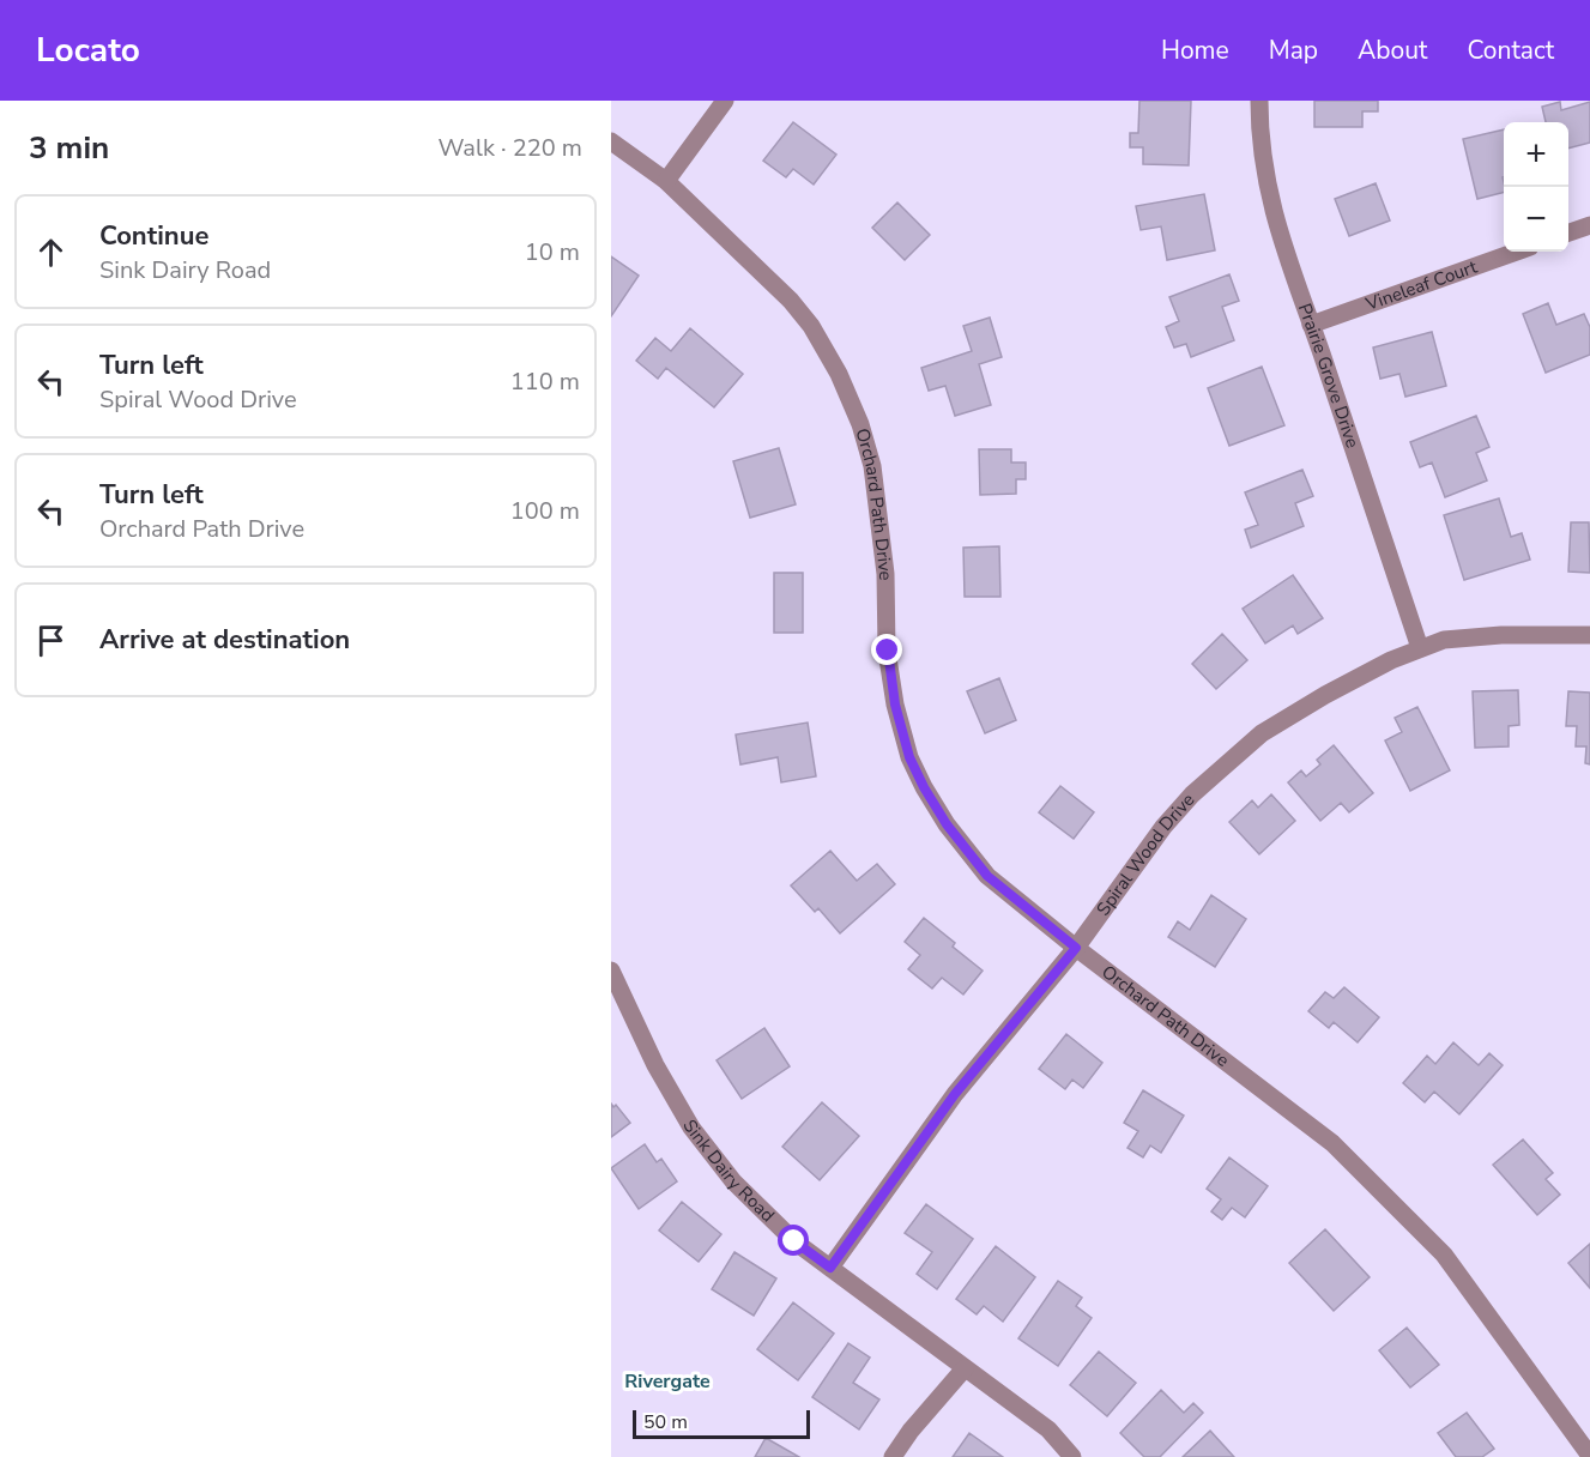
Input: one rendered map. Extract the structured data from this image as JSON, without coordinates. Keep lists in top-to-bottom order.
{
  "streets": {
    "street": [
      "Vineleaf Court",
      "Prairie Grove Drive",
      "Orchard Path Drive",
      "Spiral Wood Drive",
      "Sink Dairy Road"
    ]
  },
  "crossings": [
    ["Vineleaf Court", "Prairie Grove Drive"],
    ["Prairie Grove Drive", "Spiral Wood Drive"],
    ["Orchard Path Drive", "Spiral Wood Drive"],
    ["Spiral Wood Drive", "Sink Dairy Road"]
  ],
  "districts": ["Rivergate"],
  "scale_bar": "50 m",
  "page": {
    "header": "Locato",
    "nav": [
      "Home",
      "Map",
      "About",
      "Contact"
    ],
    "heading": ["3 min", "Walk · 220 m"],
    "map_buttons": ["+", "−"],
    "list": [
      ["Continue", "Sink Dairy Road", "10 m"],
      ["Turn left", "Spiral Wood Drive", "110 m"],
      ["Turn left", "Orchard Path Drive", "100 m"],
      "Arrive at destination"
    ],
    "scale": "50 m"
  }
}
